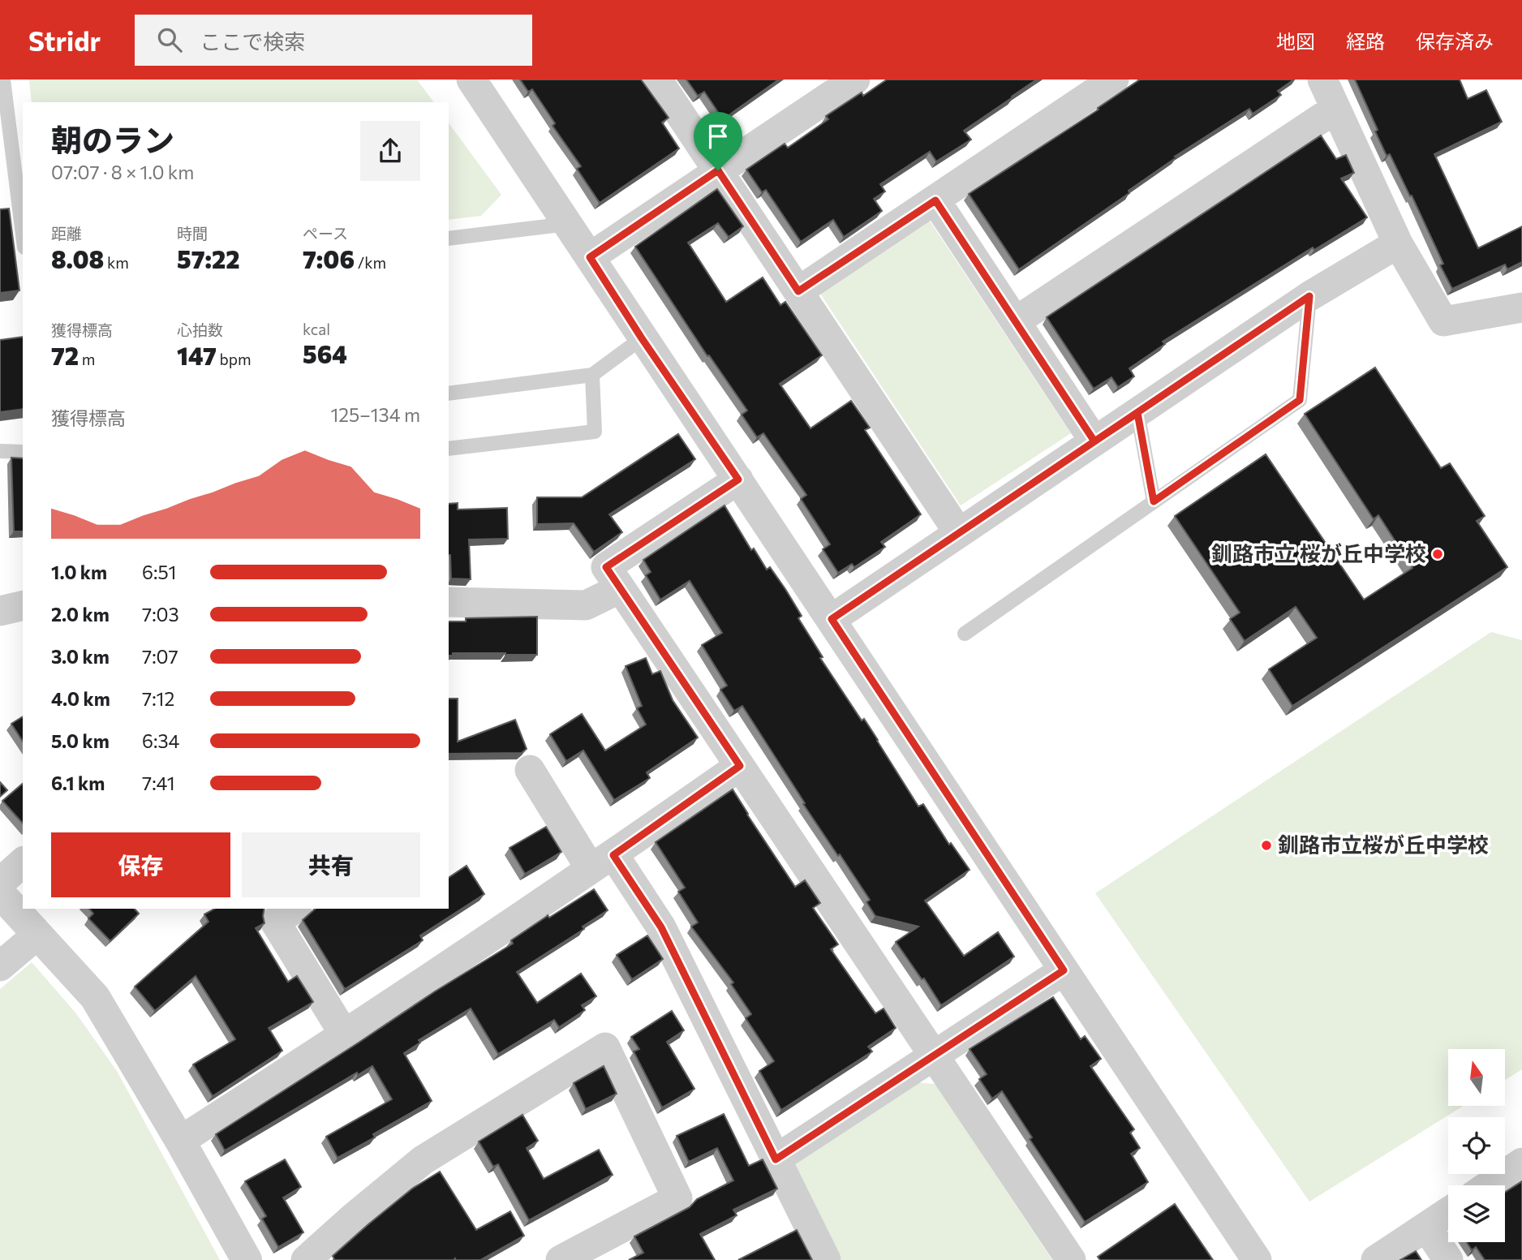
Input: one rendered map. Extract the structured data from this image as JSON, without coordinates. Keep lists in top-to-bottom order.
{
  "places": ["釧路市立 桜が丘中学校", "釧路市立桜が丘中学校"],
  "north": "top",
  "page": {
    "header": "Stridr",
    "search": "ここで検索",
    "nav": ["地図", "経路", "保存済み"],
    "heading": ["朝のラン", "07:07 · 8 × 1.0 km"],
    "stats": [
      ["距離", "8.08 km"],
      ["時間", "57:22"],
      ["ペース", "7:06 /km"],
      ["獲得標高", "72 m"],
      ["心拍数", "147 bpm"],
      ["kcal", "564"]
    ],
    "chart": ["獲得標高", "125–134 m"],
    "list": [
      {
        "name": "1.0 km",
        "note": "6:51"
      },
      {
        "name": "2.0 km",
        "note": "7:03"
      },
      {
        "name": "3.0 km",
        "note": "7:07"
      },
      {
        "name": "4.0 km",
        "note": "7:12"
      },
      {
        "name": "5.0 km",
        "note": "6:34"
      },
      {
        "name": "6.1 km",
        "note": "7:41"
      }
    ],
    "buttons": ["保存", "共有"]
  }
}
